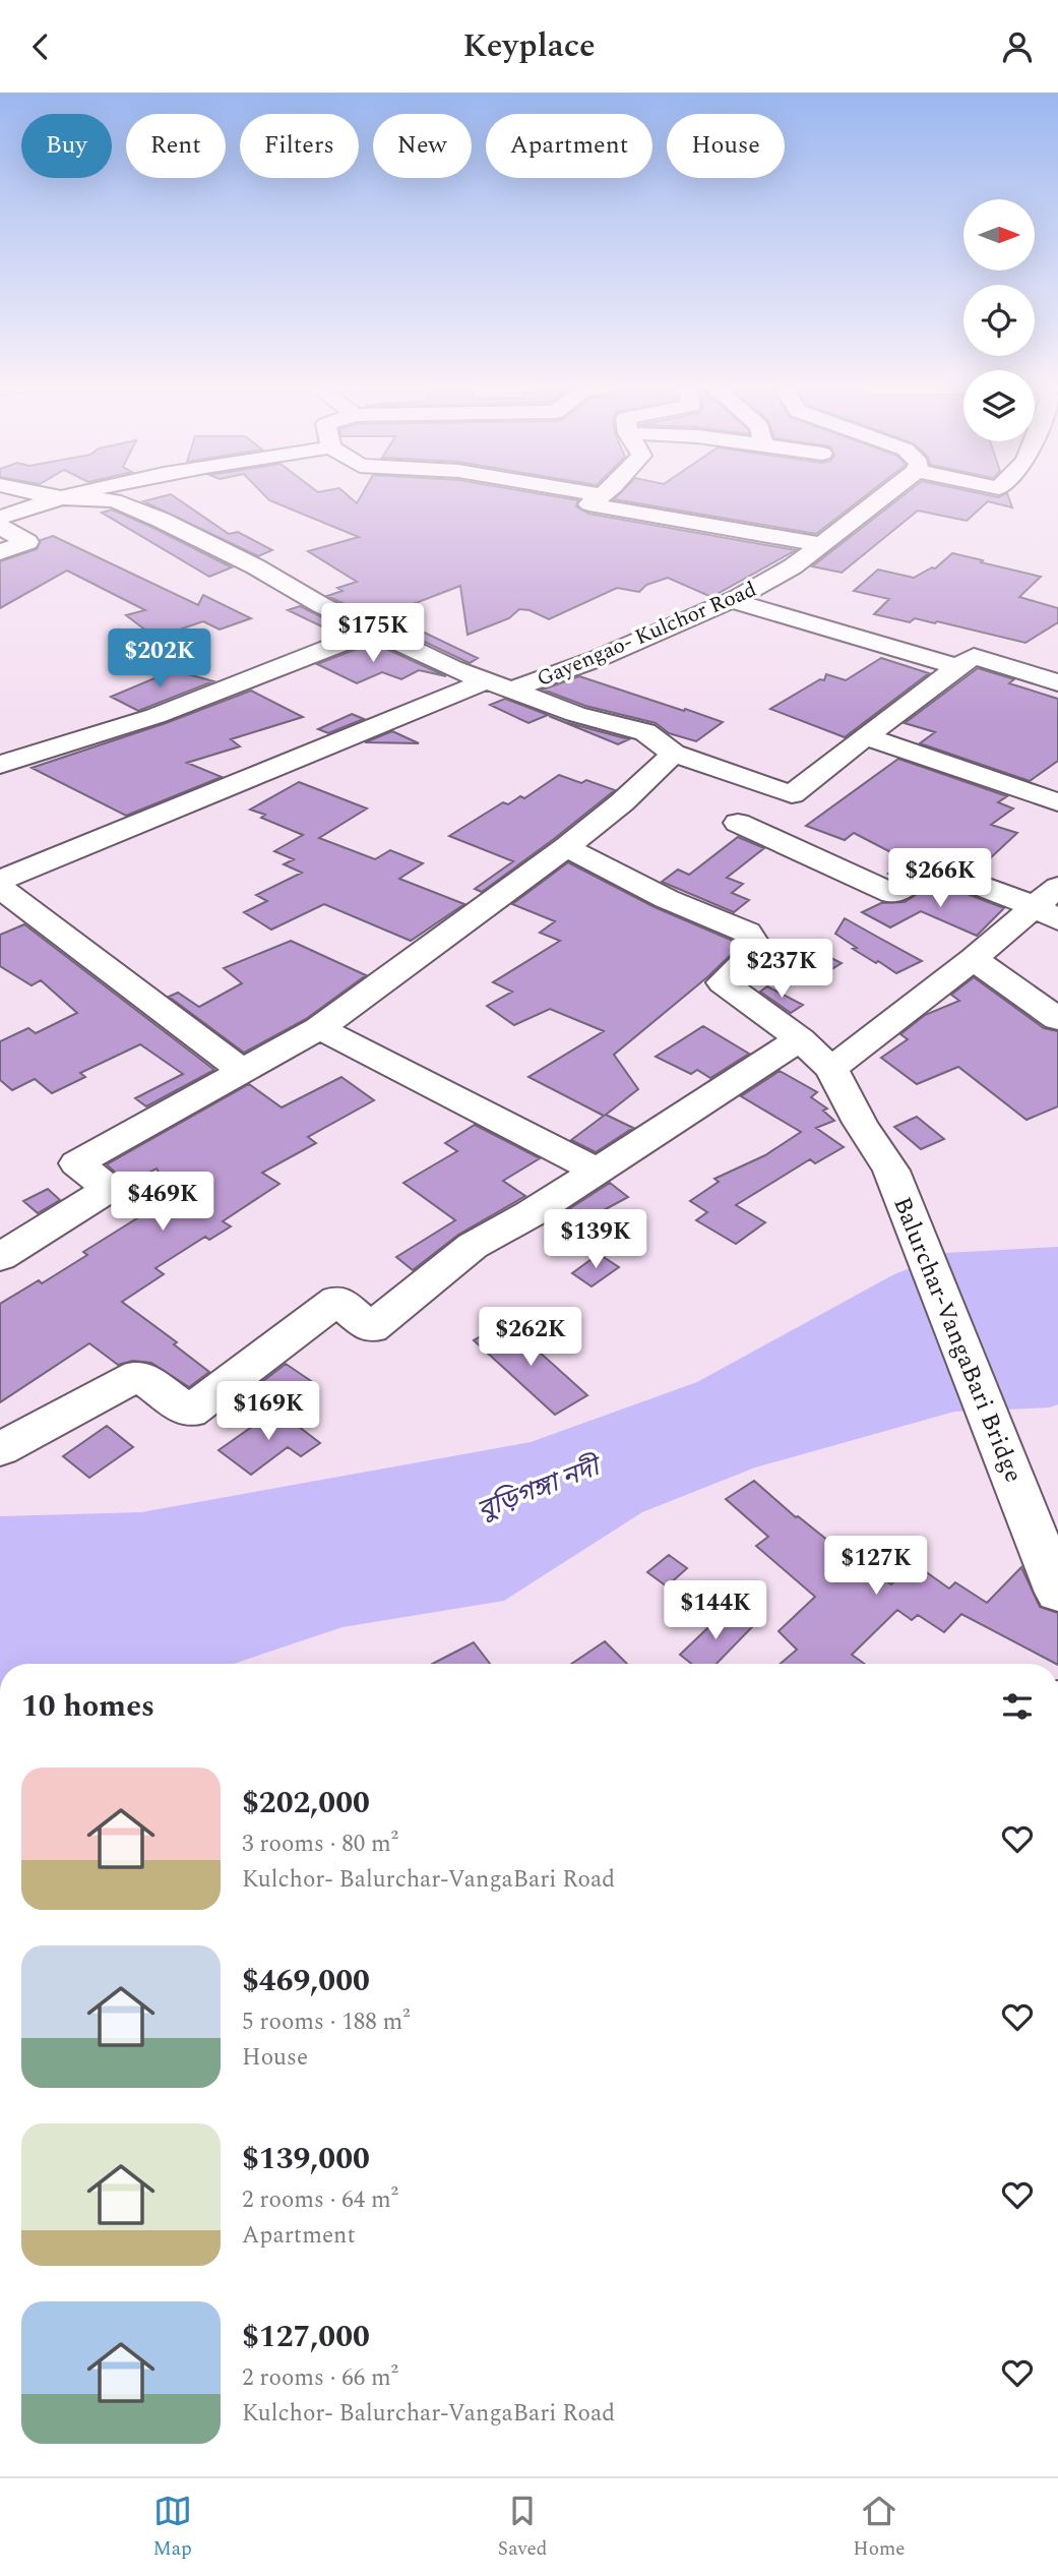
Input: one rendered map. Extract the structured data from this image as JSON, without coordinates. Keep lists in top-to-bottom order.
{
  "streets": {
    "street": ["Gayengao- Kulchor Road", "Balurchar-VangaBari Bridge"]
  },
  "water": ["বুড়িগঙ্গা নদী"],
  "north": "right",
  "page": {
    "header": "Keyplace",
    "chip": [
      "Buy",
      "Rent",
      "Filters",
      "New",
      "Apartment",
      "House"
    ],
    "price": [
      "$175K",
      "$202K",
      "$266K",
      "$237K",
      "$469K",
      "$139K",
      "$262K",
      "$169K",
      "$127K",
      "$144K"
    ],
    "heading": "10 homes",
    "list": [
      {
        "name": "$202,000",
        "note": "3 rooms · 80 m² · Kulchor- Balurchar-VangaBari Road"
      },
      {
        "name": "$469,000",
        "note": "5 rooms · 188 m² · House"
      },
      {
        "name": "$139,000",
        "note": "2 rooms · 64 m² · Apartment"
      },
      {
        "name": "$127,000",
        "note": "2 rooms · 66 m² · Kulchor- Balurchar-VangaBari Road"
      }
    ],
    "tabs": ["Map", "Saved", "Home"]
  }
}
